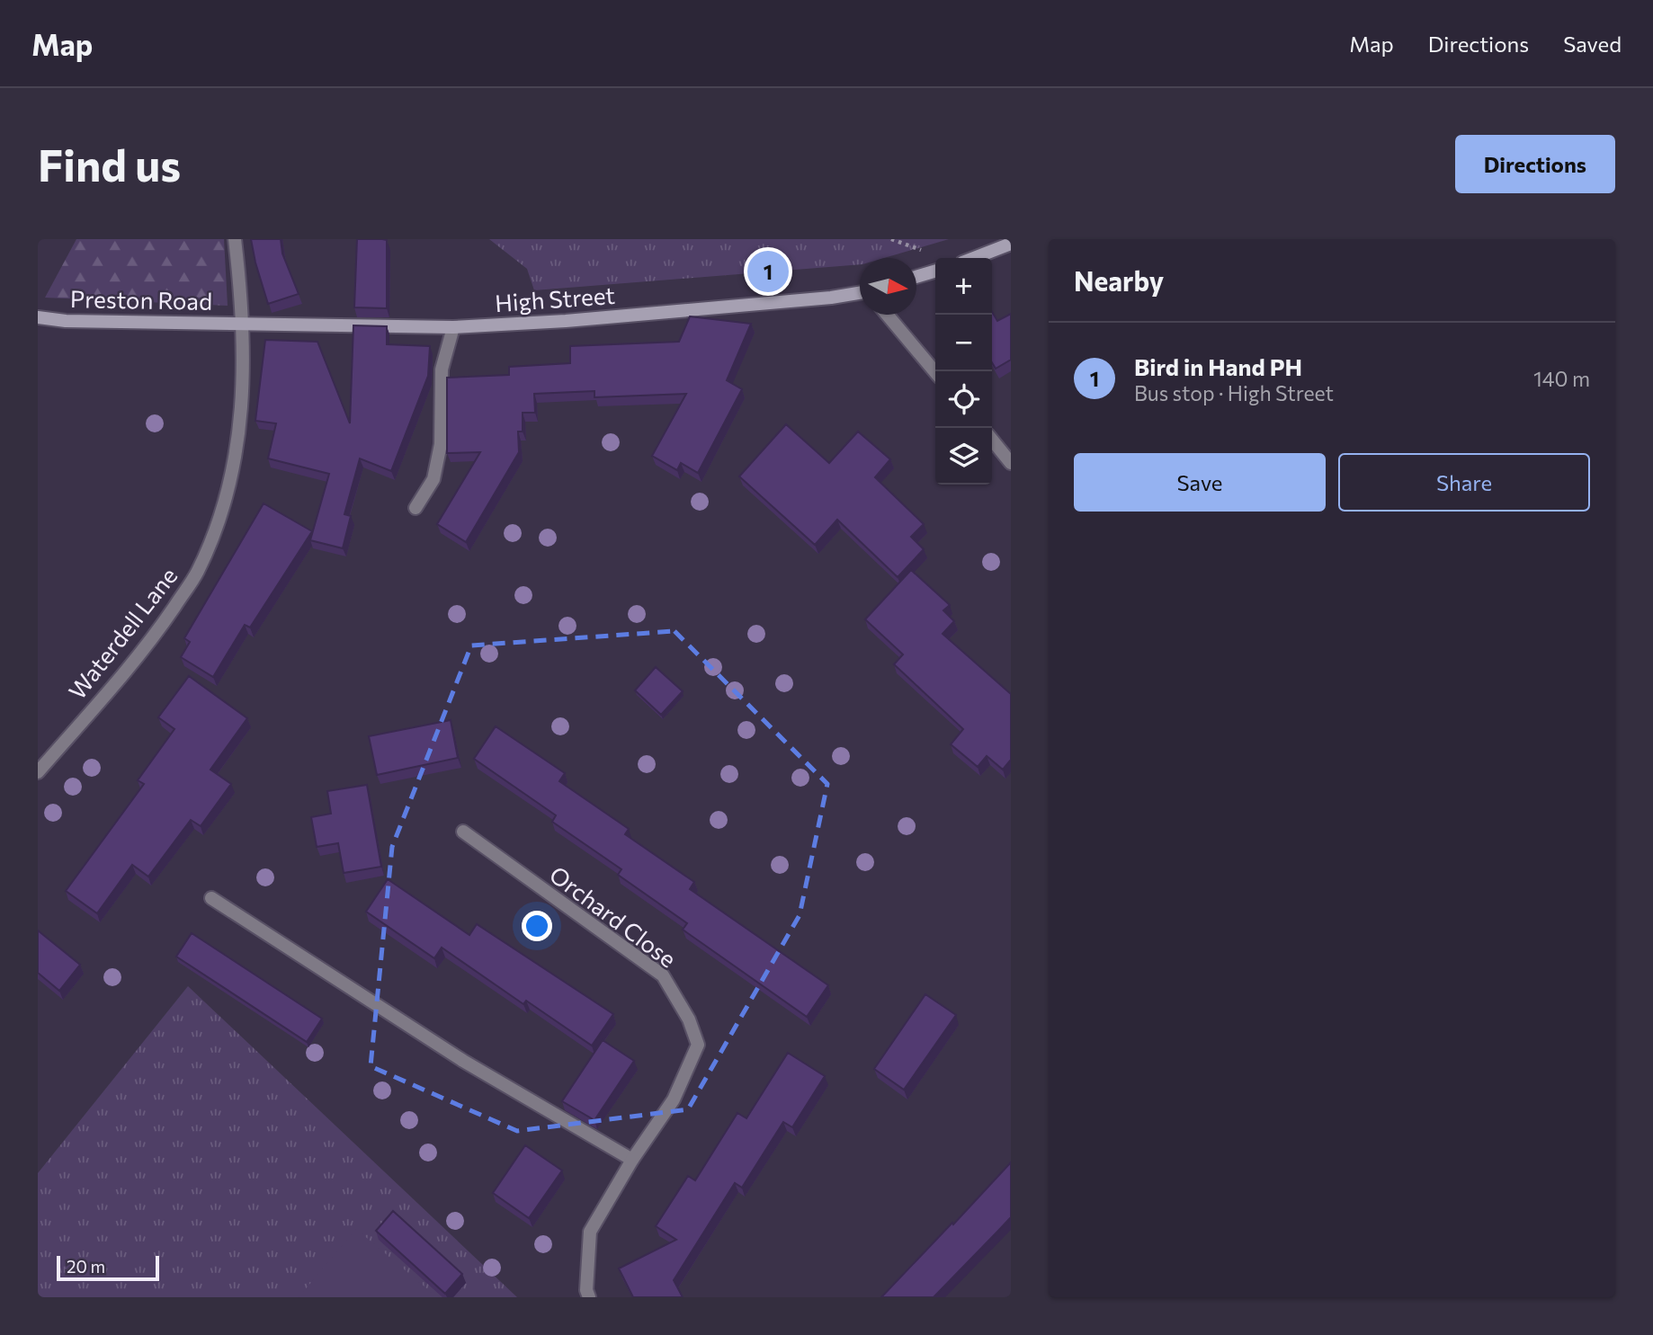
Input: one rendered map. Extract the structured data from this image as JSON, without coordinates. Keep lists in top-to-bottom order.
{
  "streets": {
    "street": [
      "High Street",
      "Preston Road",
      "Waterdell Lane",
      "Orchard Close"
    ]
  },
  "crossings": [
    ["High Street", "Preston Road"],
    ["High Street", "Waterdell Lane"],
    ["Preston Road", "Waterdell Lane"]
  ],
  "scale_bar": "20 m",
  "north": "right",
  "page": {
    "header": "Map",
    "nav": ["Map", "Directions", "Saved"],
    "buttons": [
      "Directions",
      ["Save", "Share"]
    ],
    "title": "Find us",
    "heading": "Nearby",
    "pins": "1",
    "map_buttons": ["+", "−"],
    "list": [
      {
        "mark": "1",
        "name": "Bird in Hand PH",
        "note": "Bus stop · High Street",
        "value": "140 m"
      }
    ],
    "scale": "20 m"
  }
}
